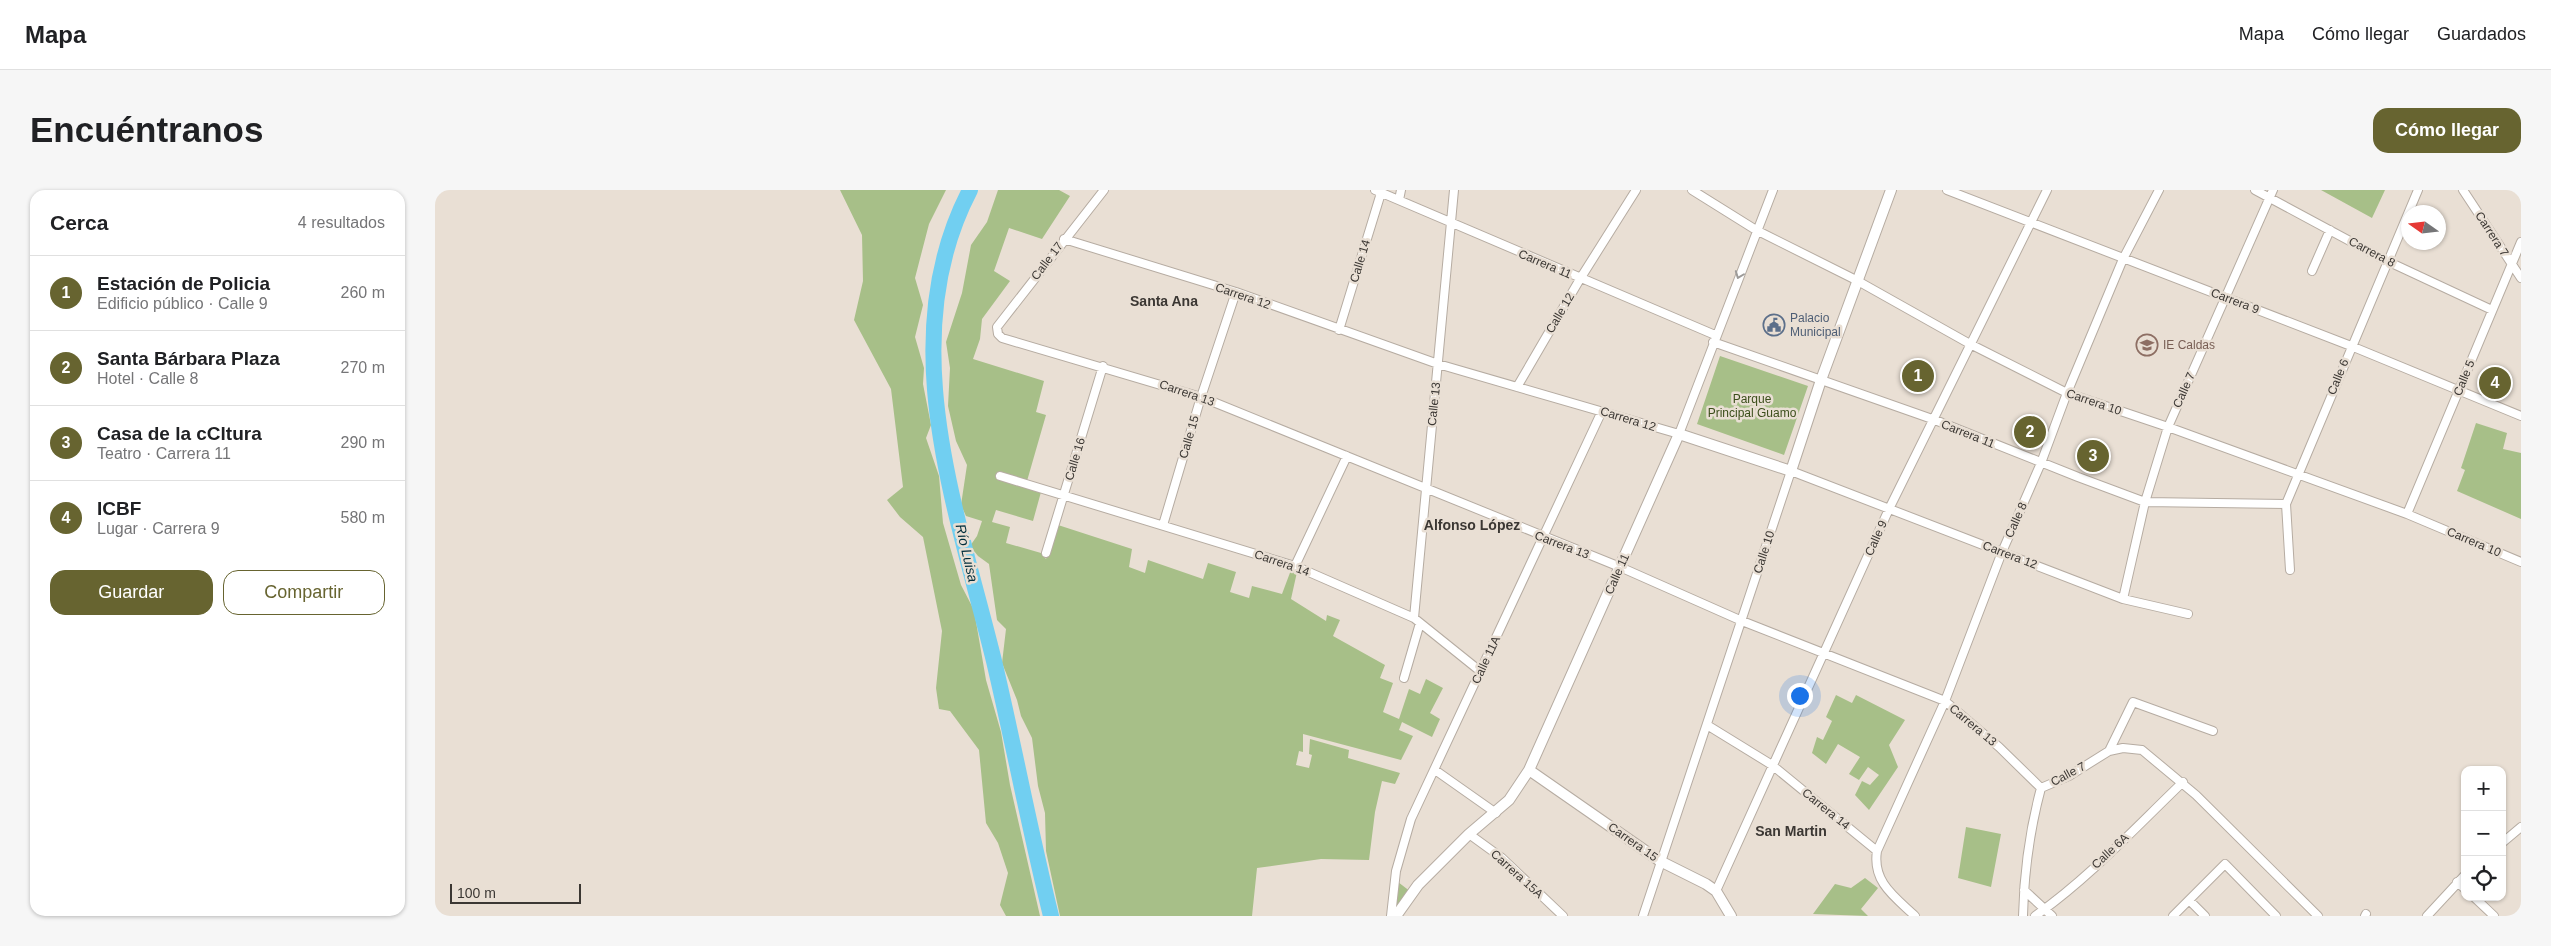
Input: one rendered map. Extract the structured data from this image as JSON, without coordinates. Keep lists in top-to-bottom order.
{
  "streets": {
    "main road": [
      "Carrera 12",
      "Calle 10",
      "Calle 11",
      "Carrera 15"
    ],
    "street": [
      "Carrera 7",
      "Carrera 8",
      "Calle 17",
      "Calle 14",
      "Carrera 11",
      "Carrera 9",
      "Calle 12",
      "Calle 6",
      "Calle 5",
      "Calle 7",
      "Carrera 13",
      "Carrera 10",
      "Calle 13",
      "Calle 15",
      "Calle 16",
      "Calle 8",
      "Calle 9",
      "Carrera 14",
      "Calle 11A",
      "Calle 6A",
      "Carrera 15A"
    ]
  },
  "crossings": [
    ["Carrera 7", "Calle 5"],
    ["Carrera 8", "Calle 6"],
    ["Carrera 8", "Calle 5"],
    ["Carrera 8", "Calle 7"],
    ["Calle 17", "Carrera 12"],
    ["Calle 17", "Carrera 13"],
    ["Calle 14", "Carrera 11"],
    ["Calle 14", "Carrera 12"],
    ["Carrera 11", "Calle 12"],
    ["Carrera 11", "Calle 6"],
    ["Carrera 11", "Calle 7"],
    ["Carrera 11", "Calle 13"],
    ["Carrera 11", "Calle 8"],
    ["Carrera 11", "Calle 9"],
    ["Carrera 11", "Calle 10"],
    ["Carrera 11", "Calle 11"],
    ["Carrera 12", "Calle 12"],
    ["Carrera 12", "Calle 7"],
    ["Carrera 12", "Calle 13"],
    ["Carrera 12", "Calle 15"],
    ["Carrera 12", "Calle 8"],
    ["Carrera 12", "Calle 9"],
    ["Carrera 12", "Calle 10"],
    ["Carrera 12", "Calle 11"],
    ["Carrera 12", "Calle 11A"],
    ["Carrera 9", "Calle 6"],
    ["Carrera 9", "Calle 5"],
    ["Carrera 9", "Calle 7"],
    ["Carrera 9", "Calle 8"],
    ["Carrera 9", "Calle 9"],
    ["Calle 6", "Carrera 10"],
    ["Calle 5", "Carrera 10"],
    ["Calle 7", "Carrera 13"],
    ["Calle 7", "Carrera 10"],
    ["Carrera 13", "Calle 13"],
    ["Carrera 13", "Calle 15"],
    ["Carrera 13", "Calle 16"],
    ["Carrera 13", "Calle 8"],
    ["Carrera 13", "Calle 9"],
    ["Carrera 13", "Calle 10"],
    ["Carrera 13", "Calle 11"],
    ["Carrera 13", "Calle 11A"],
    ["Carrera 10", "Calle 8"],
    ["Carrera 10", "Calle 9"],
    ["Carrera 10", "Calle 10"],
    ["Carrera 10", "Calle 11"],
    ["Calle 13", "Carrera 14"],
    ["Calle 15", "Carrera 14"],
    ["Calle 16", "Carrera 14"],
    ["Calle 8", "Carrera 14"],
    ["Calle 9", "Carrera 14"],
    ["Calle 9", "Carrera 15"],
    ["Calle 10", "Carrera 14"],
    ["Calle 10", "Carrera 15"],
    ["Carrera 14", "Calle 11A"],
    ["Calle 11", "Carrera 15"],
    ["Calle 11", "Carrera 15A"]
  ],
  "districts": ["Santa Ana", "Alfonso López", "San Martin"],
  "water": ["Río Luisa"],
  "parks": ["Parque Principal Guamo"],
  "places": {
    "public building": ["Palacio Municipal"],
    "school or university": ["IE Caldas"]
  },
  "scale_bar": "100 m",
  "north": "left",
  "page": {
    "header": "Mapa",
    "nav": ["Mapa", "Cómo llegar", "Guardados"],
    "buttons": [
      "Cómo llegar",
      ["Guardar", "Compartir"]
    ],
    "title": "Encuéntranos",
    "heading": ["Cerca", "4 resultados"],
    "list": [
      {
        "mark": "1",
        "name": "Estación de Policia",
        "note": "Edificio público · Calle 9",
        "value": "260 m"
      },
      {
        "mark": "2",
        "name": "Santa Bárbara Plaza",
        "note": "Hotel · Calle 8",
        "value": "270 m"
      },
      {
        "mark": "3",
        "name": "Casa de la cCltura",
        "note": "Teatro · Carrera 11",
        "value": "290 m"
      },
      {
        "mark": "4",
        "name": "ICBF",
        "note": "Lugar · Carrera 9",
        "value": "580 m"
      }
    ],
    "pins": [
      "1",
      "4",
      "2",
      "3"
    ],
    "map_buttons": ["+", "−"],
    "scale": "100 m"
  }
}
